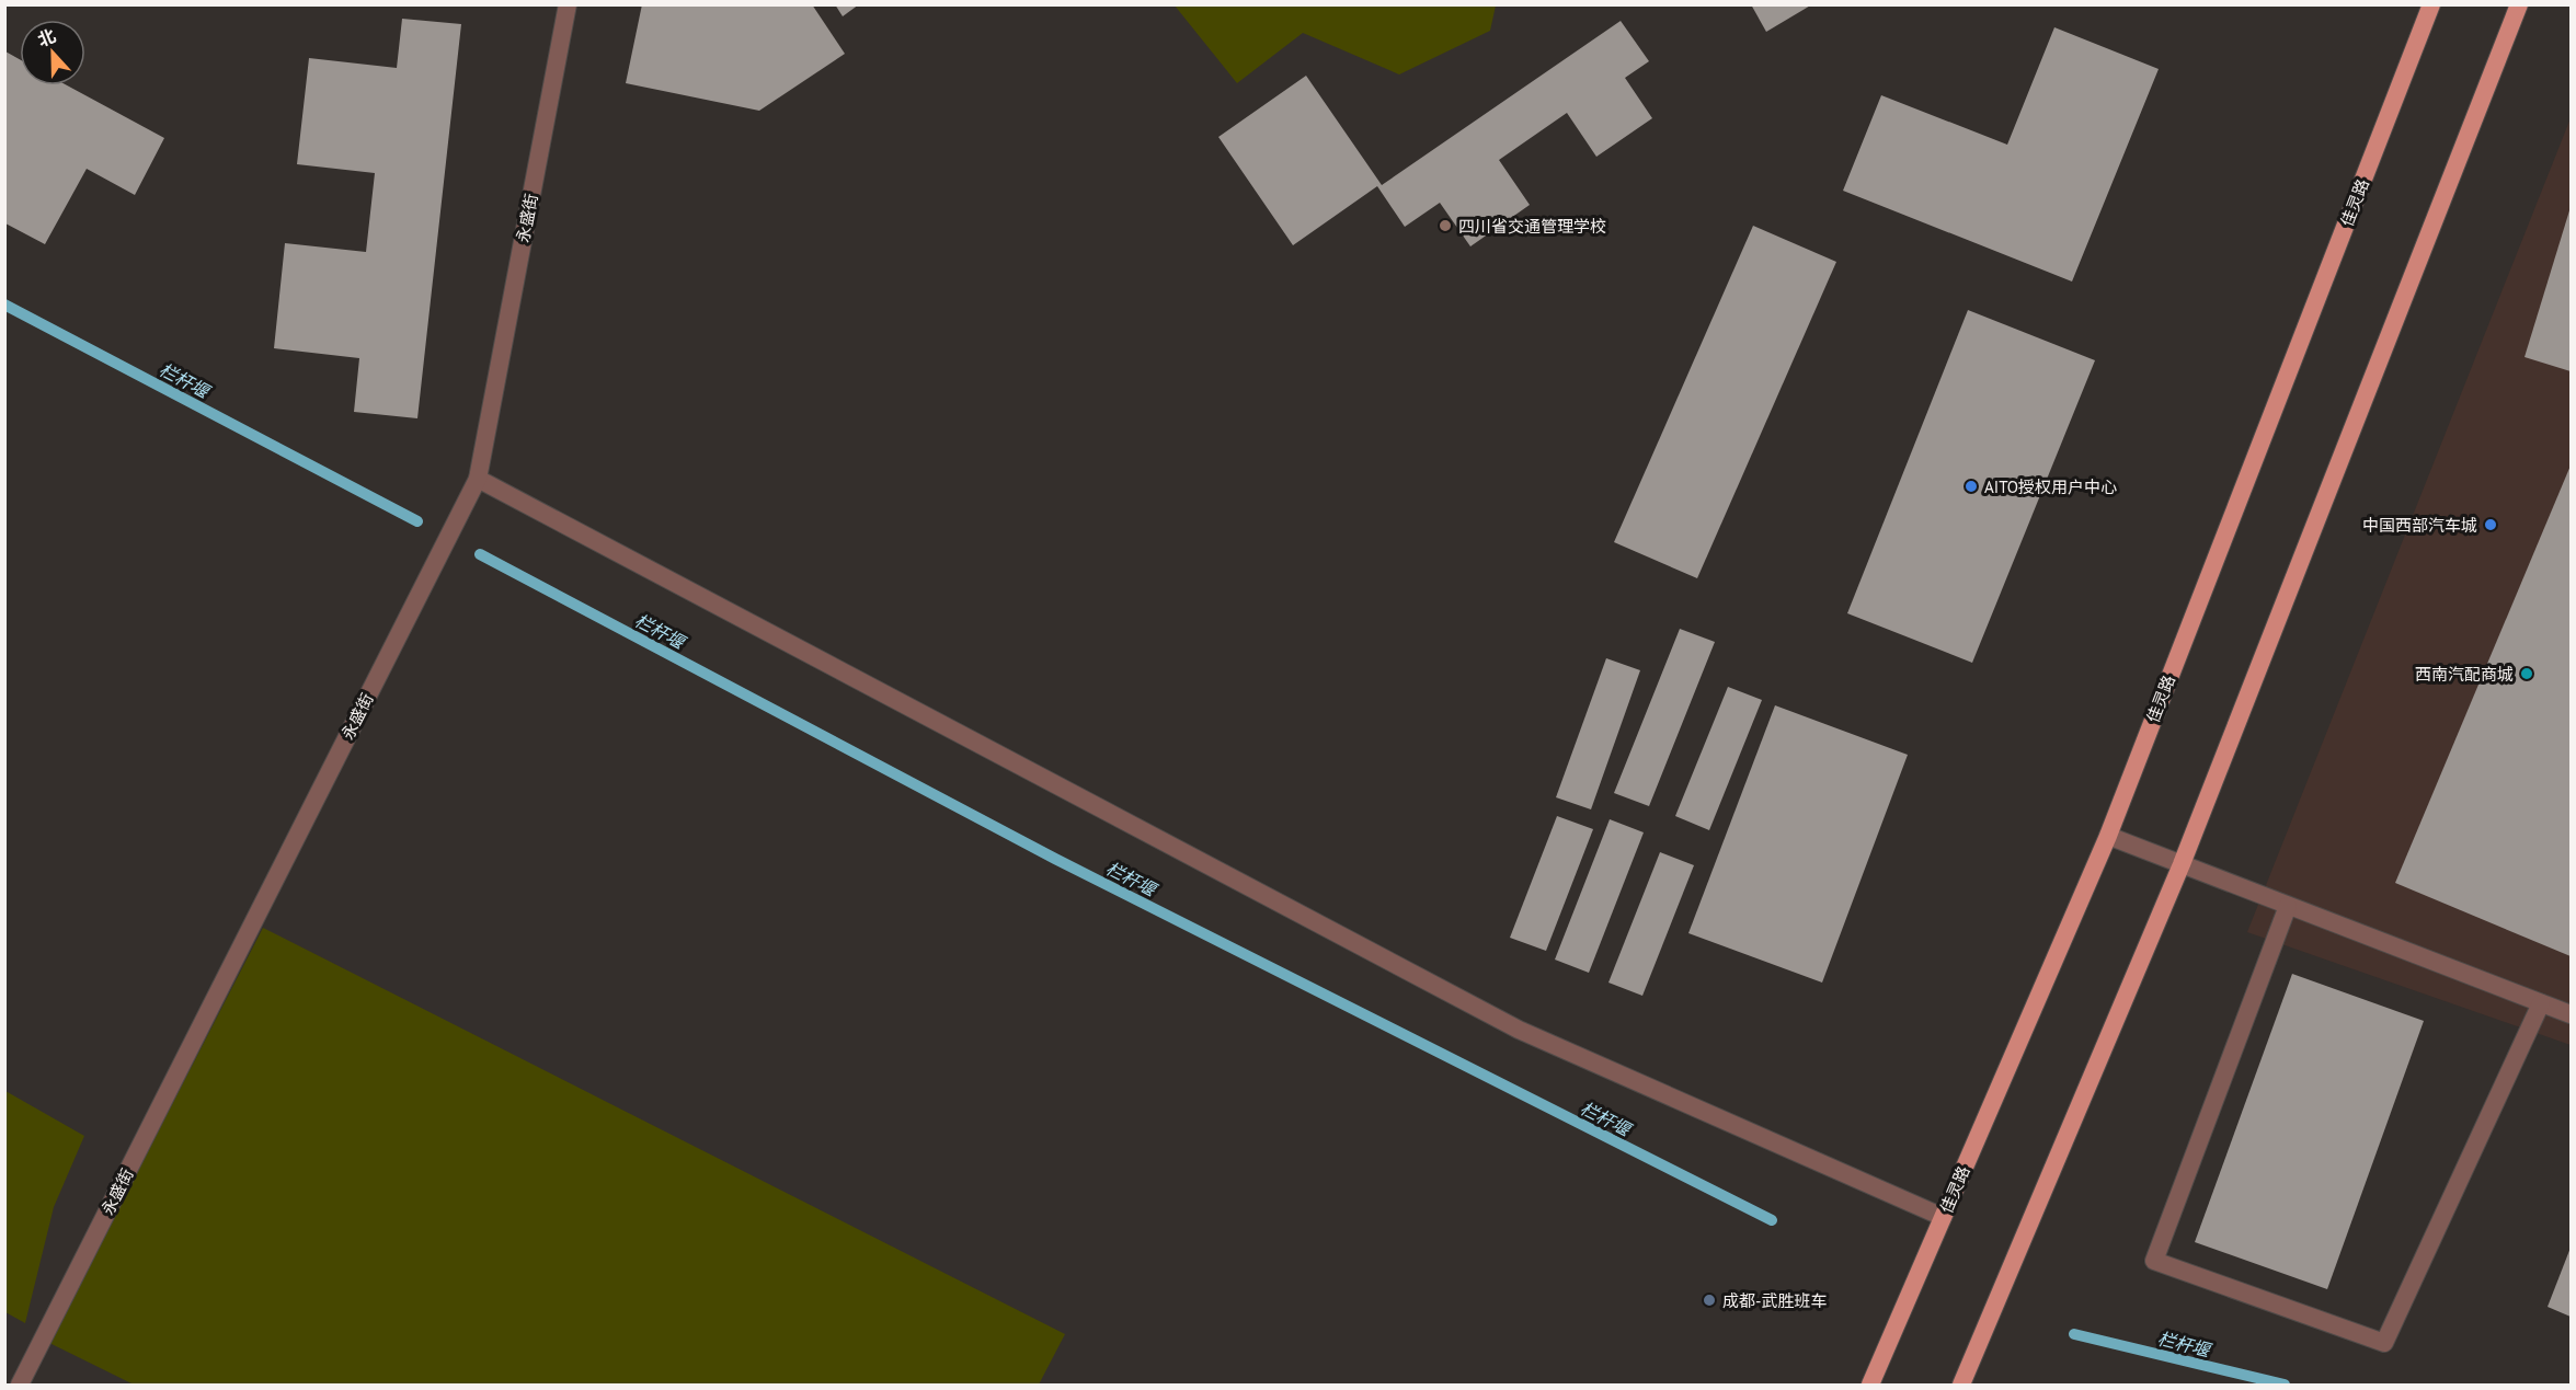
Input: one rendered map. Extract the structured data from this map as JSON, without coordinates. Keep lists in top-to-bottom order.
{
  "streets": {
    "main road": ["佳灵路"],
    "street": ["永盛街"]
  },
  "water": ["栏杆堰"],
  "places": [
    "四川省交通管理学校",
    "AITO授权用户中心",
    "中国西部汽车城",
    "西南汽配商城",
    "成都-武胜班车"
  ],
  "north": "top"
}
